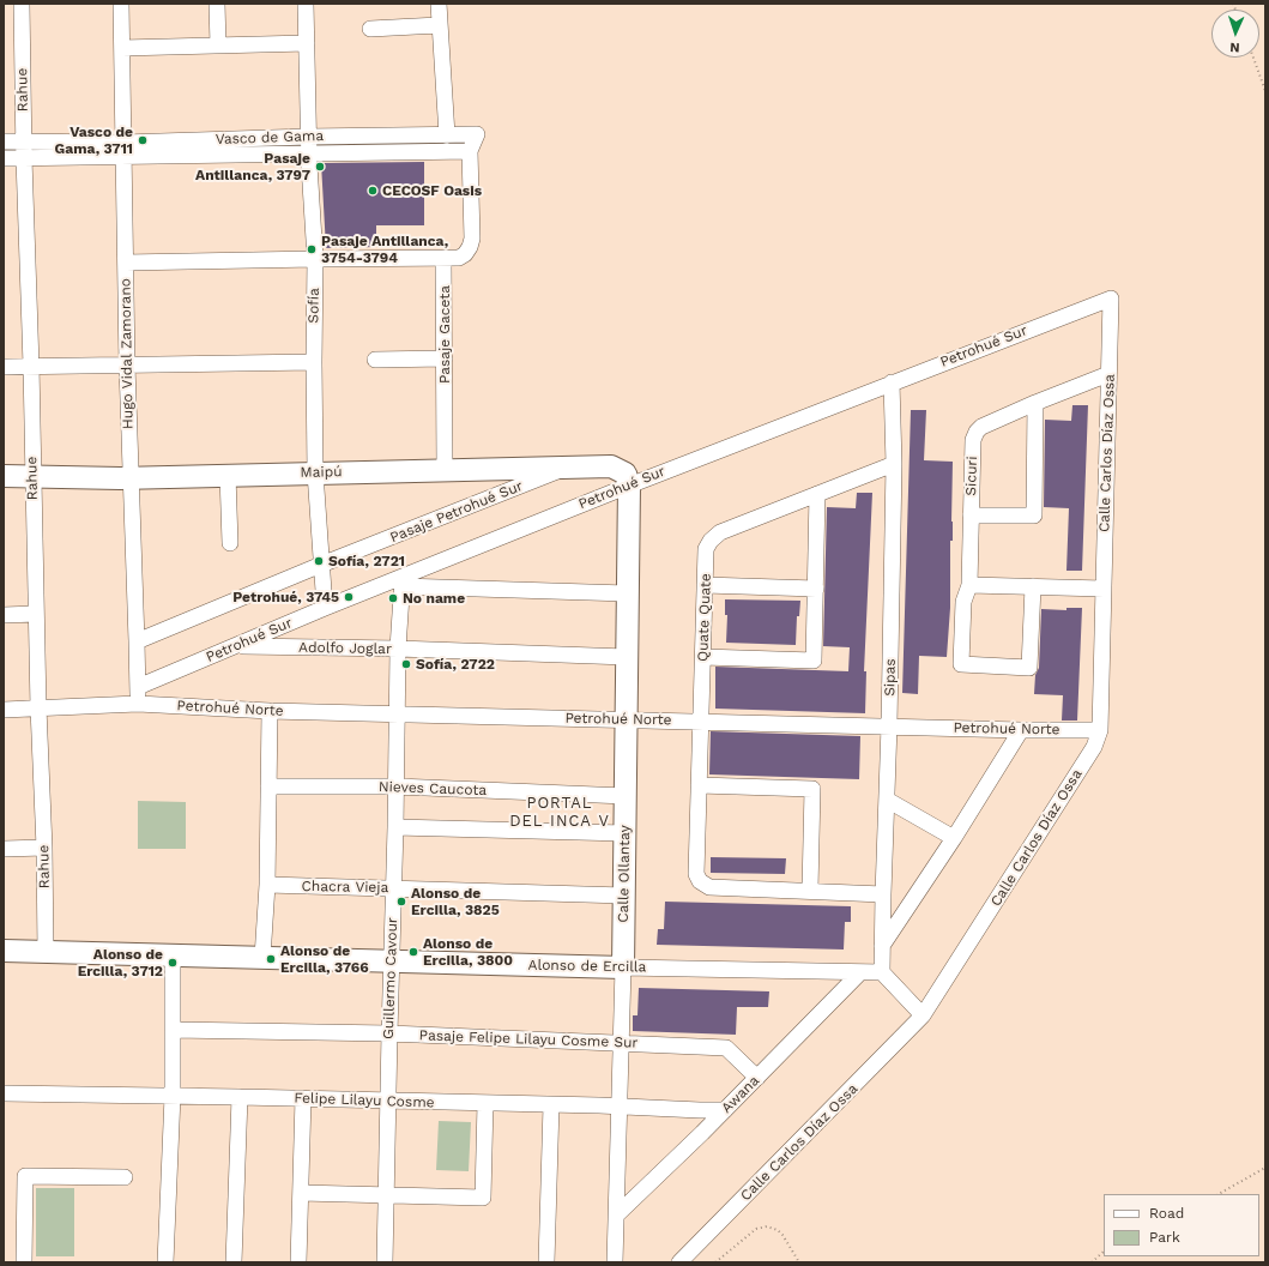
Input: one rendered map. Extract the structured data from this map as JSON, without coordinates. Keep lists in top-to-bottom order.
{
  "streets": {
    "street": [
      "Rahue",
      "Vasco de Gama",
      "Sofía",
      "Pasaje Gaceta",
      "Petrohué Sur",
      "Hugo Vidal Zamorano",
      "Calle Carlos Díaz Ossa",
      "Maipú",
      "Sicuri",
      "Pasaje Petrohué Sur",
      "Quate Quate",
      "Adolfo Joglar",
      "Sipas",
      "Petrohué Norte",
      "Nieves Caucota",
      "Calle Ollantay",
      "Chacra Vieja",
      "Alonso de Ercilla",
      "Guillermo Cavour",
      "Pasaje Felipe Lilayu Cosme Sur",
      "Awana",
      "Felipe Lilayu Cosme"
    ]
  },
  "crossings": [
    ["Rahue", "Vasco de Gama"],
    ["Rahue", "Maipú"],
    ["Rahue", "Petrohué Norte"],
    ["Rahue", "Alonso de Ercilla"],
    ["Vasco de Gama", "Sofía"],
    ["Vasco de Gama", "Hugo Vidal Zamorano"],
    ["Sofía", "Petrohué Sur"],
    ["Sofía", "Maipú"],
    ["Sofía", "Pasaje Petrohué Sur"],
    ["Pasaje Gaceta", "Maipú"],
    ["Petrohué Sur", "Hugo Vidal Zamorano"],
    ["Petrohué Sur", "Calle Carlos Díaz Ossa"],
    ["Petrohué Sur", "Maipú"],
    ["Petrohué Sur", "Adolfo Joglar"],
    ["Petrohué Sur", "Sipas"],
    ["Petrohué Sur", "Calle Ollantay"],
    ["Petrohué Sur", "Guillermo Cavour"],
    ["Hugo Vidal Zamorano", "Maipú"],
    ["Hugo Vidal Zamorano", "Pasaje Petrohué Sur"],
    ["Hugo Vidal Zamorano", "Petrohué Norte"],
    ["Calle Carlos Díaz Ossa", "Sicuri"],
    ["Calle Carlos Díaz Ossa", "Petrohué Norte"],
    ["Maipú", "Pasaje Petrohué Sur"],
    ["Maipú", "Calle Ollantay"],
    ["Quate Quate", "Sipas"],
    ["Quate Quate", "Petrohué Norte"],
    ["Adolfo Joglar", "Calle Ollantay"],
    ["Adolfo Joglar", "Guillermo Cavour"],
    ["Sipas", "Petrohué Norte"],
    ["Sipas", "Alonso de Ercilla"],
    ["Petrohué Norte", "Calle Ollantay"],
    ["Petrohué Norte", "Guillermo Cavour"],
    ["Nieves Caucota", "Calle Ollantay"],
    ["Nieves Caucota", "Guillermo Cavour"],
    ["Calle Ollantay", "Chacra Vieja"],
    ["Calle Ollantay", "Alonso de Ercilla"],
    ["Calle Ollantay", "Pasaje Felipe Lilayu Cosme Sur"],
    ["Calle Ollantay", "Awana"],
    ["Calle Ollantay", "Felipe Lilayu Cosme"],
    ["Chacra Vieja", "Guillermo Cavour"],
    ["Alonso de Ercilla", "Guillermo Cavour"],
    ["Alonso de Ercilla", "Awana"],
    ["Guillermo Cavour", "Pasaje Felipe Lilayu Cosme Sur"],
    ["Guillermo Cavour", "Felipe Lilayu Cosme"],
    ["Pasaje Felipe Lilayu Cosme Sur", "Awana"],
    ["Awana", "Felipe Lilayu Cosme"]
  ],
  "districts": ["PORTAL DEL INCA V"],
  "places": [
    "Vasco de Gama, 3711",
    "Pasaje Antillanca, 3797",
    "CECOSF Oasis",
    "Pasaje Antillanca, 3754-3794",
    "Sofía, 2721",
    "Petrohué, 3745",
    "No name",
    "Sofía, 2722",
    "Alonso de Ercilla, 3825",
    "Alonso de Ercilla, 3800",
    "Alonso de Ercilla, 3766",
    "Alonso de Ercilla, 3712"
  ],
  "legend": ["Road", "Park"],
  "north": "bottom"
}
